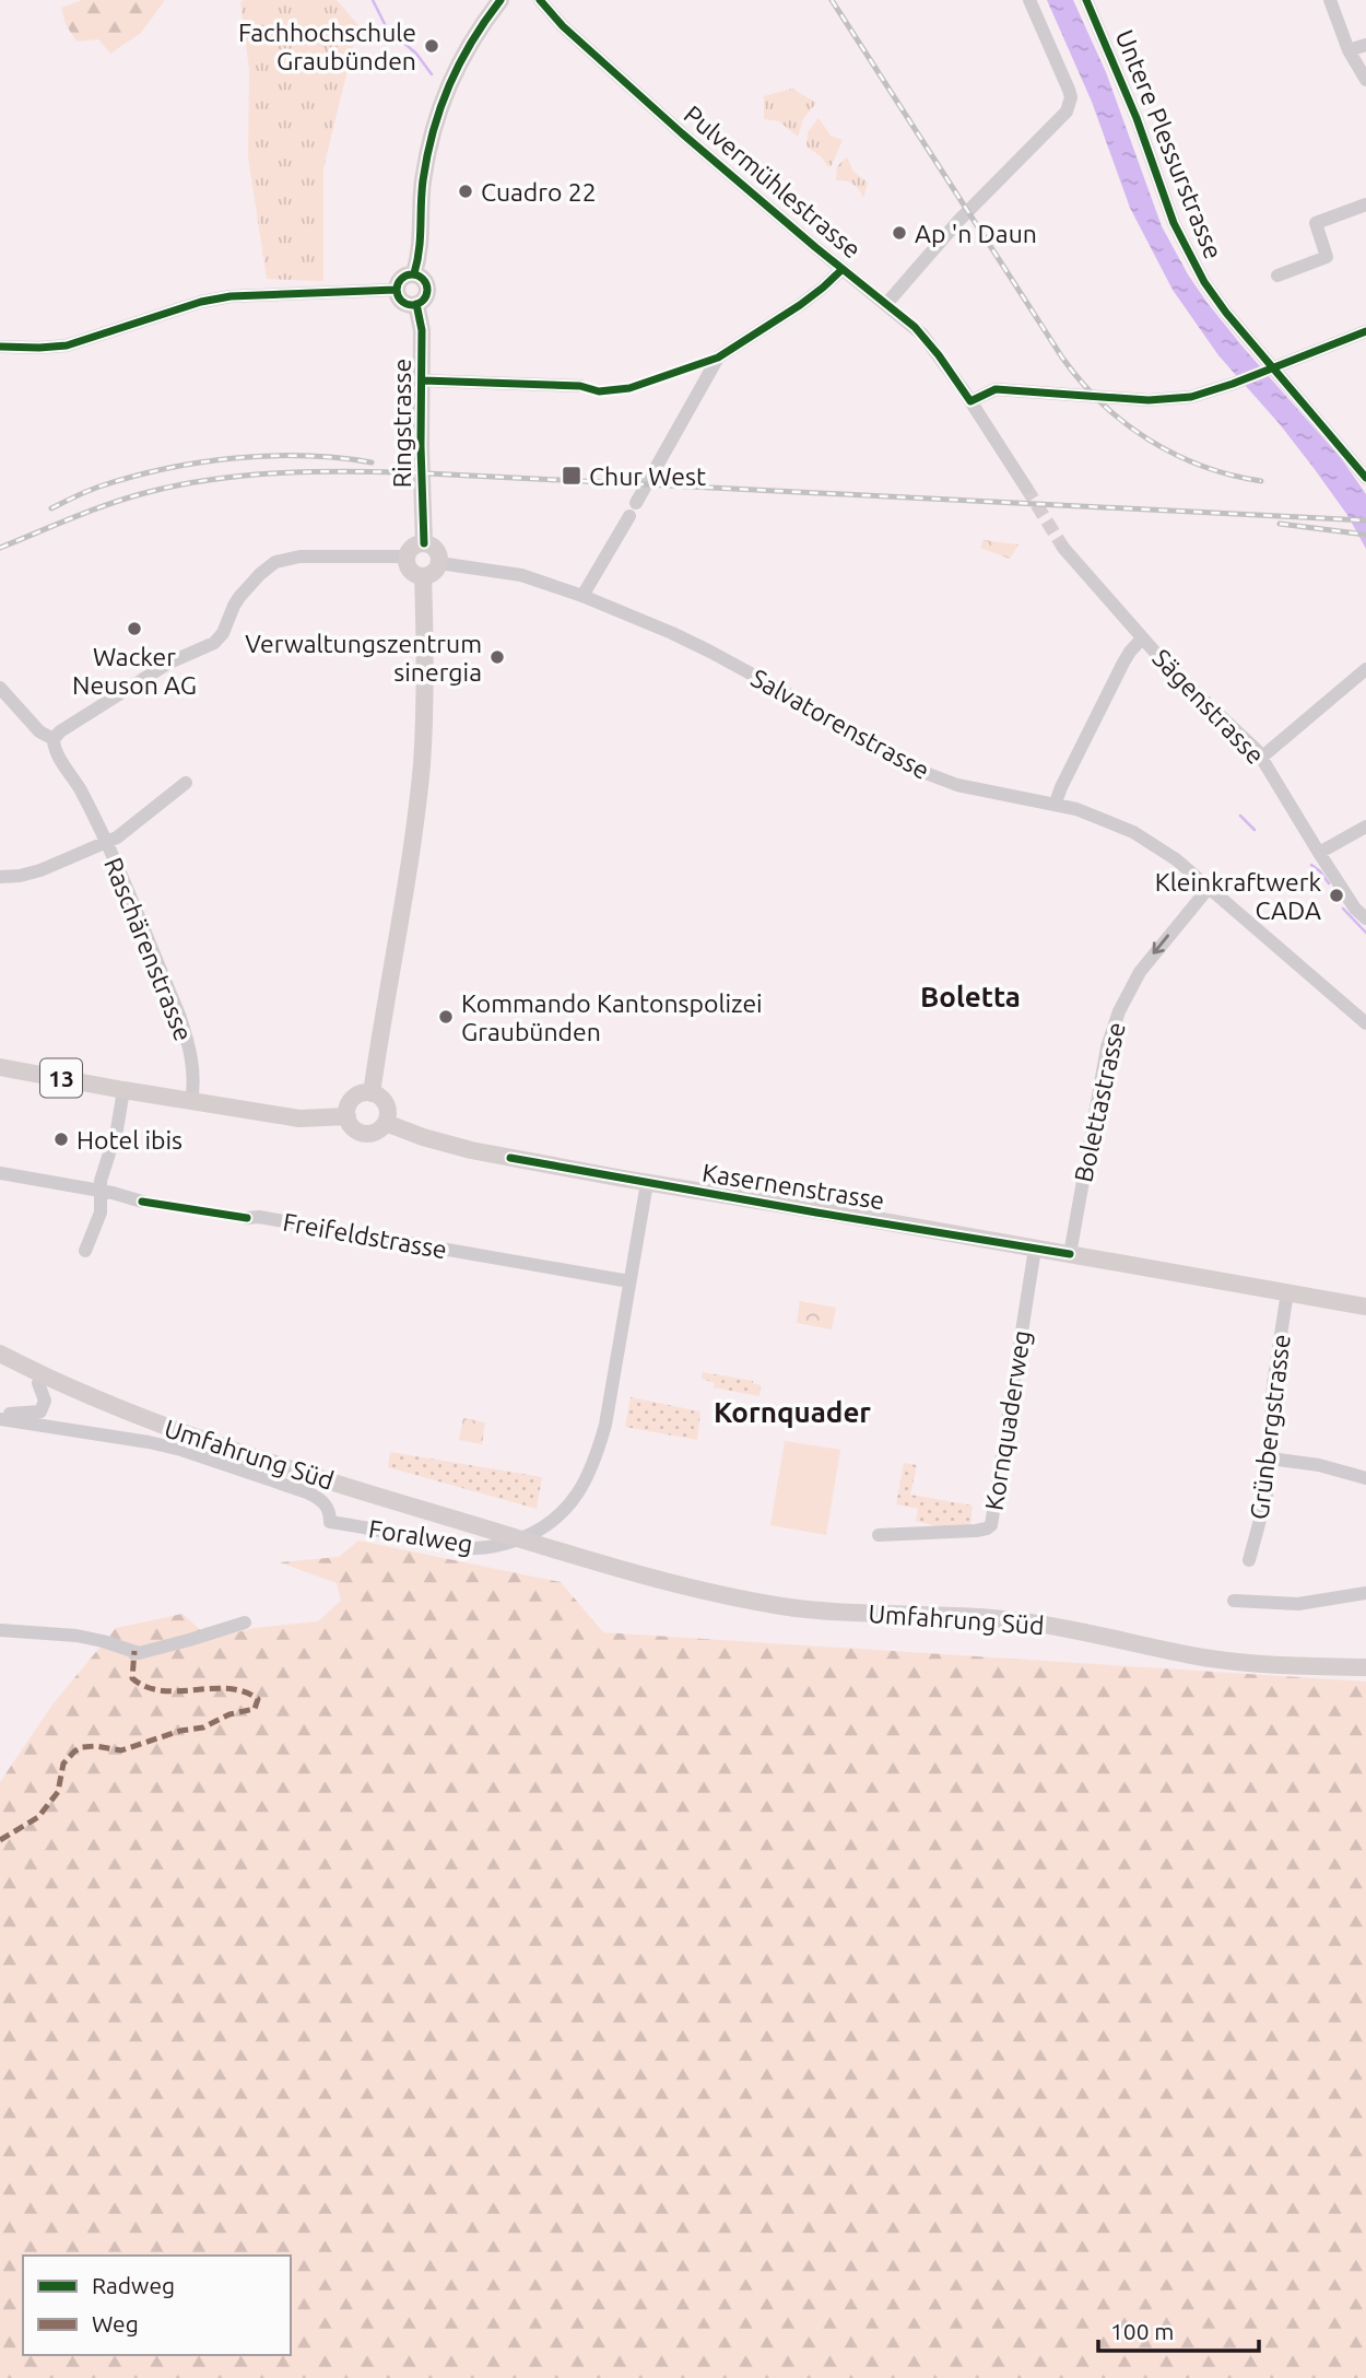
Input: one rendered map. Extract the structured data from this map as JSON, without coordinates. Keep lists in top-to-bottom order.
{
  "streets": {
    "main road": [
      "Ringstrasse",
      "13",
      "Kasernenstrasse",
      "Umfahrung Süd"
    ],
    "street": [
      "Untere Plessurstrasse",
      "Pulvermühlestrasse",
      "Sägenstrasse",
      "Salvatorenstrasse",
      "Raschärenstrasse",
      "Bolettastrasse",
      "Freifeldstrasse",
      "Kornquaderweg",
      "Grünbergstrasse",
      "Foralweg"
    ]
  },
  "crossings": [
    ["Ringstrasse", "Salvatorenstrasse"],
    ["Salvatorenstrasse", "Bolettastrasse"],
    ["Raschärenstrasse", "13"],
    ["13", "Kasernenstrasse"],
    ["Bolettastrasse", "Kasernenstrasse"],
    ["Kasernenstrasse", "Kornquaderweg"],
    ["Kasernenstrasse", "Grünbergstrasse"],
    ["Kasernenstrasse", "Foralweg"],
    ["Freifeldstrasse", "Foralweg"]
  ],
  "one_way": ["Bolettastrasse"],
  "districts": ["Boletta", "Kornquader"],
  "places": {
    "other": [
      "Fachhochschule Graubünden",
      "Cuadro 22",
      "Ap 'n Daun",
      "Wacker Neuson AG",
      "Verwaltungszentrum sinergia",
      "Kleinkraftwerk CADA",
      "Kommando Kantonspolizei Graubünden",
      "Hotel ibis"
    ],
    "transit": ["Chur West"]
  },
  "legend": ["Radweg", "Weg"],
  "scale_bar": "100 m"
}
